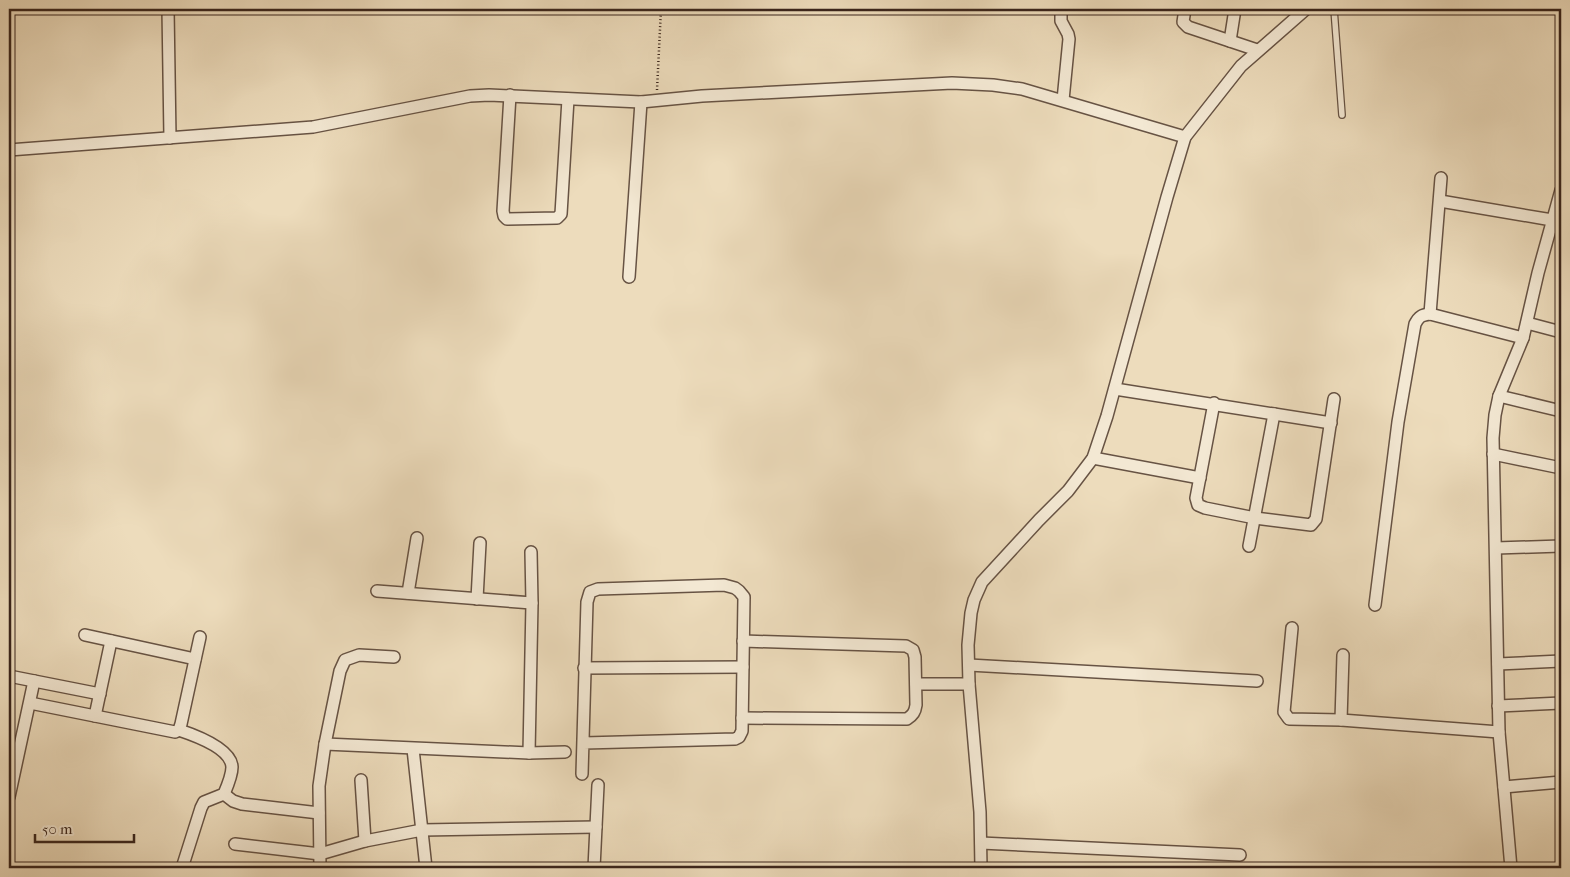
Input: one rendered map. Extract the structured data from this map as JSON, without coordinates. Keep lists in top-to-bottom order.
{
  "scale_bar": "50 m"
}
